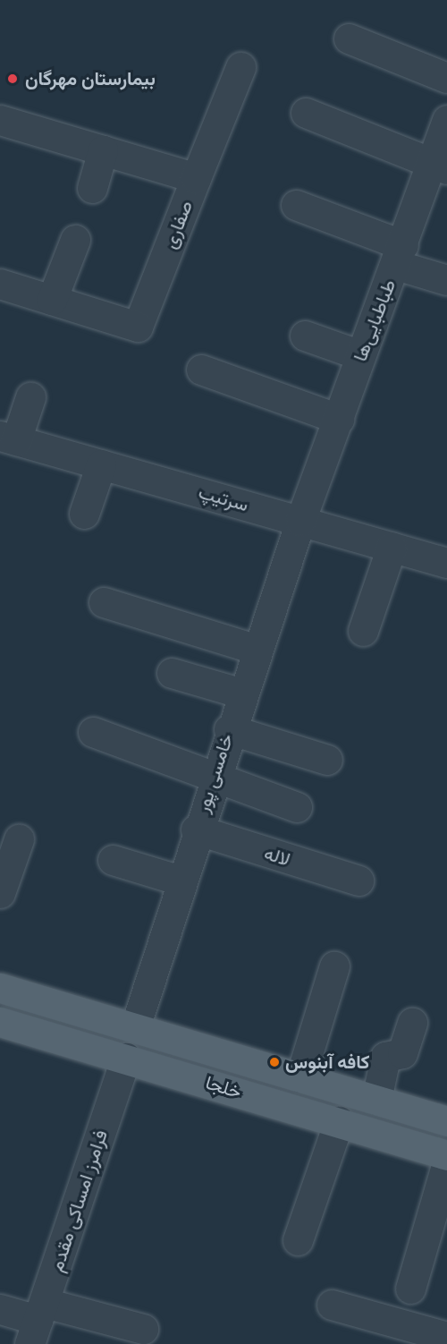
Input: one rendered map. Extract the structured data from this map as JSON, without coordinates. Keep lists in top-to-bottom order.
{
  "streets": {
    "main road": ["خلجا"],
    "street": [
      "صفاری",
      "طباطبایی‌ها",
      "سرتیپ",
      "خامسی پور",
      "لاله",
      "فرامرز امساکی مقدم"
    ]
  },
  "crossings": [
    ["طباطبایی‌ها", "سرتیپ"],
    ["طباطبایی‌ها", "خامسی پور"],
    ["سرتیپ", "خامسی پور"],
    ["خامسی پور", "لاله"],
    ["خامسی پور", "خلجا"],
    ["خلجا", "فرامرز امساکی مقدم"]
  ],
  "places": ["بیمارستان مهرگان", "کافه آبنوس"]
}
